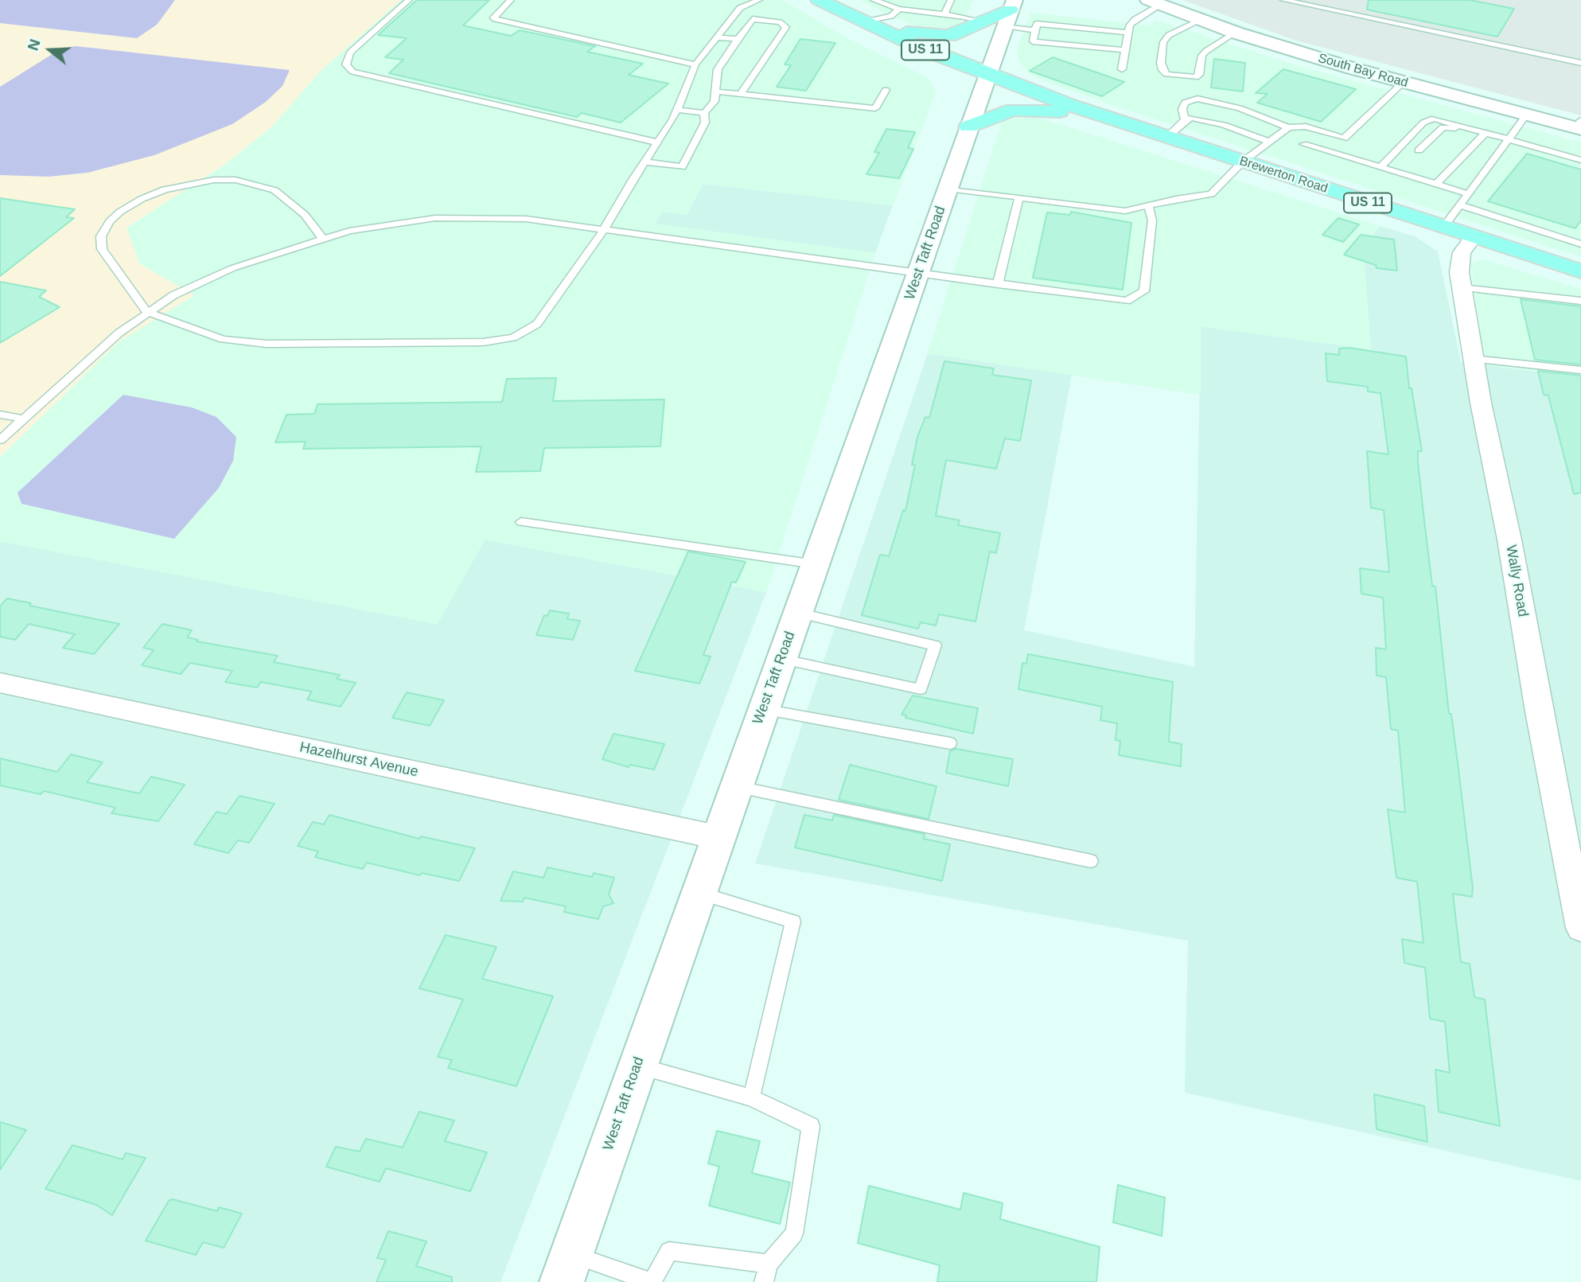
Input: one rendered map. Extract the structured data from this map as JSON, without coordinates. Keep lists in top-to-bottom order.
{
  "streets": {
    "main road": [
      "US 11",
      "South Bay Road",
      "Brewerton Road",
      "West Taft Road"
    ],
    "street": ["Wally Road", "Hazelhurst Avenue"]
  },
  "crossings": [
    ["US 11", "Brewerton Road"],
    ["US 11", "West Taft Road"],
    ["Brewerton Road", "West Taft Road"],
    ["Brewerton Road", "Wally Road"],
    ["West Taft Road", "Hazelhurst Avenue"]
  ],
  "north": "left"
}
